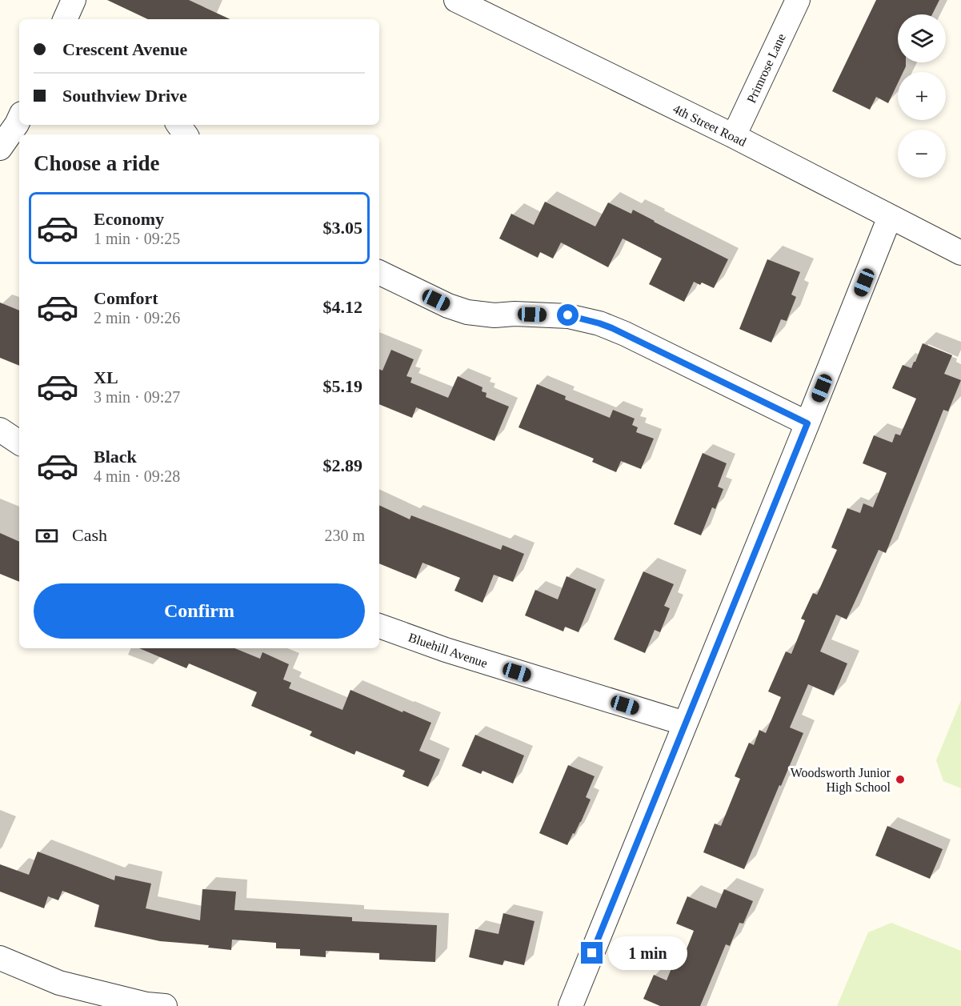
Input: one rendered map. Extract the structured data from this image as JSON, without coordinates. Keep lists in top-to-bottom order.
{
  "streets": {
    "street": ["Primrose Lane", "4th Street Road", "Bluehill Avenue"]
  },
  "crossings": [
    ["Primrose Lane", "4th Street Road"]
  ],
  "places": ["Woodsworth Junior High School"],
  "page": {
    "map_buttons": ["+", "−"],
    "banner": ["Crescent Avenue", "Southview Drive"],
    "heading": "Choose a ride",
    "list": [
      {
        "name": "Economy",
        "note": "1 min · 09:25",
        "value": "$3.05"
      },
      {
        "name": "Comfort",
        "note": "2 min · 09:26",
        "value": "$4.12"
      },
      {
        "name": "XL",
        "note": "3 min · 09:27",
        "value": "$5.19"
      },
      {
        "name": "Black",
        "note": "4 min · 09:28",
        "value": "$2.89"
      }
    ],
    "pay": ["Cash", "230 m"],
    "buttons": "Confirm",
    "bubble": "1 min"
  }
}
